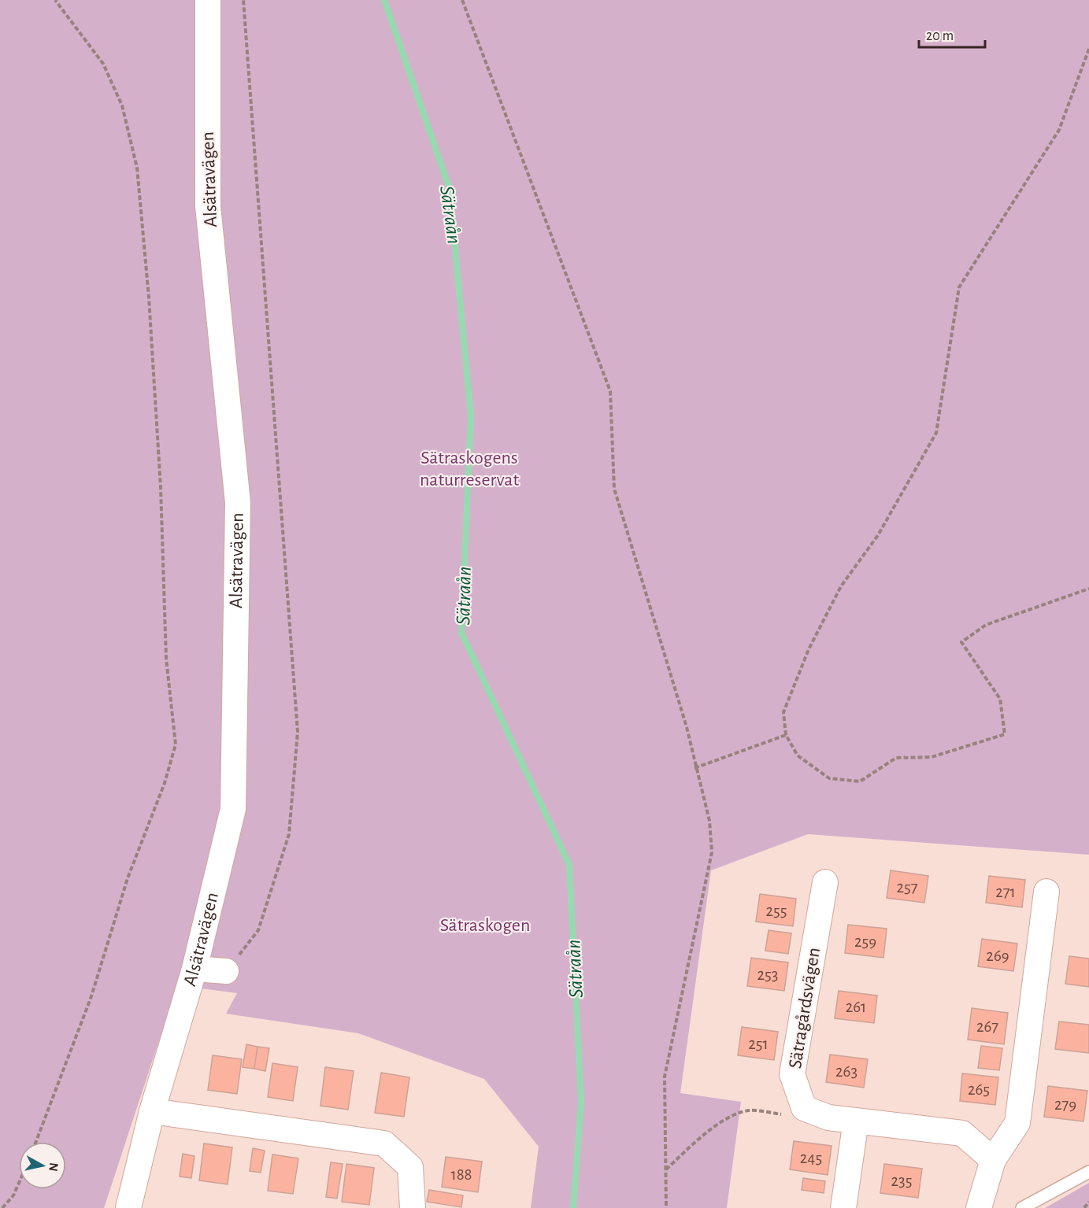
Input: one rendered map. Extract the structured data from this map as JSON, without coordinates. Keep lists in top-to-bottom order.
{
  "streets": {
    "street": ["Alsätravägen", "Sätragårdsvägen"]
  },
  "water": ["Sätraån"],
  "parks": ["Sätraskogens naturreservat", "Sätraskogen"],
  "house_numbers": [
    "257",
    "271",
    "255",
    "259",
    "269",
    "253",
    "261",
    "267",
    "251",
    "263",
    "265",
    "279",
    "245",
    "188",
    "235"
  ],
  "scale_bar": "20 m",
  "north": "right"
}
